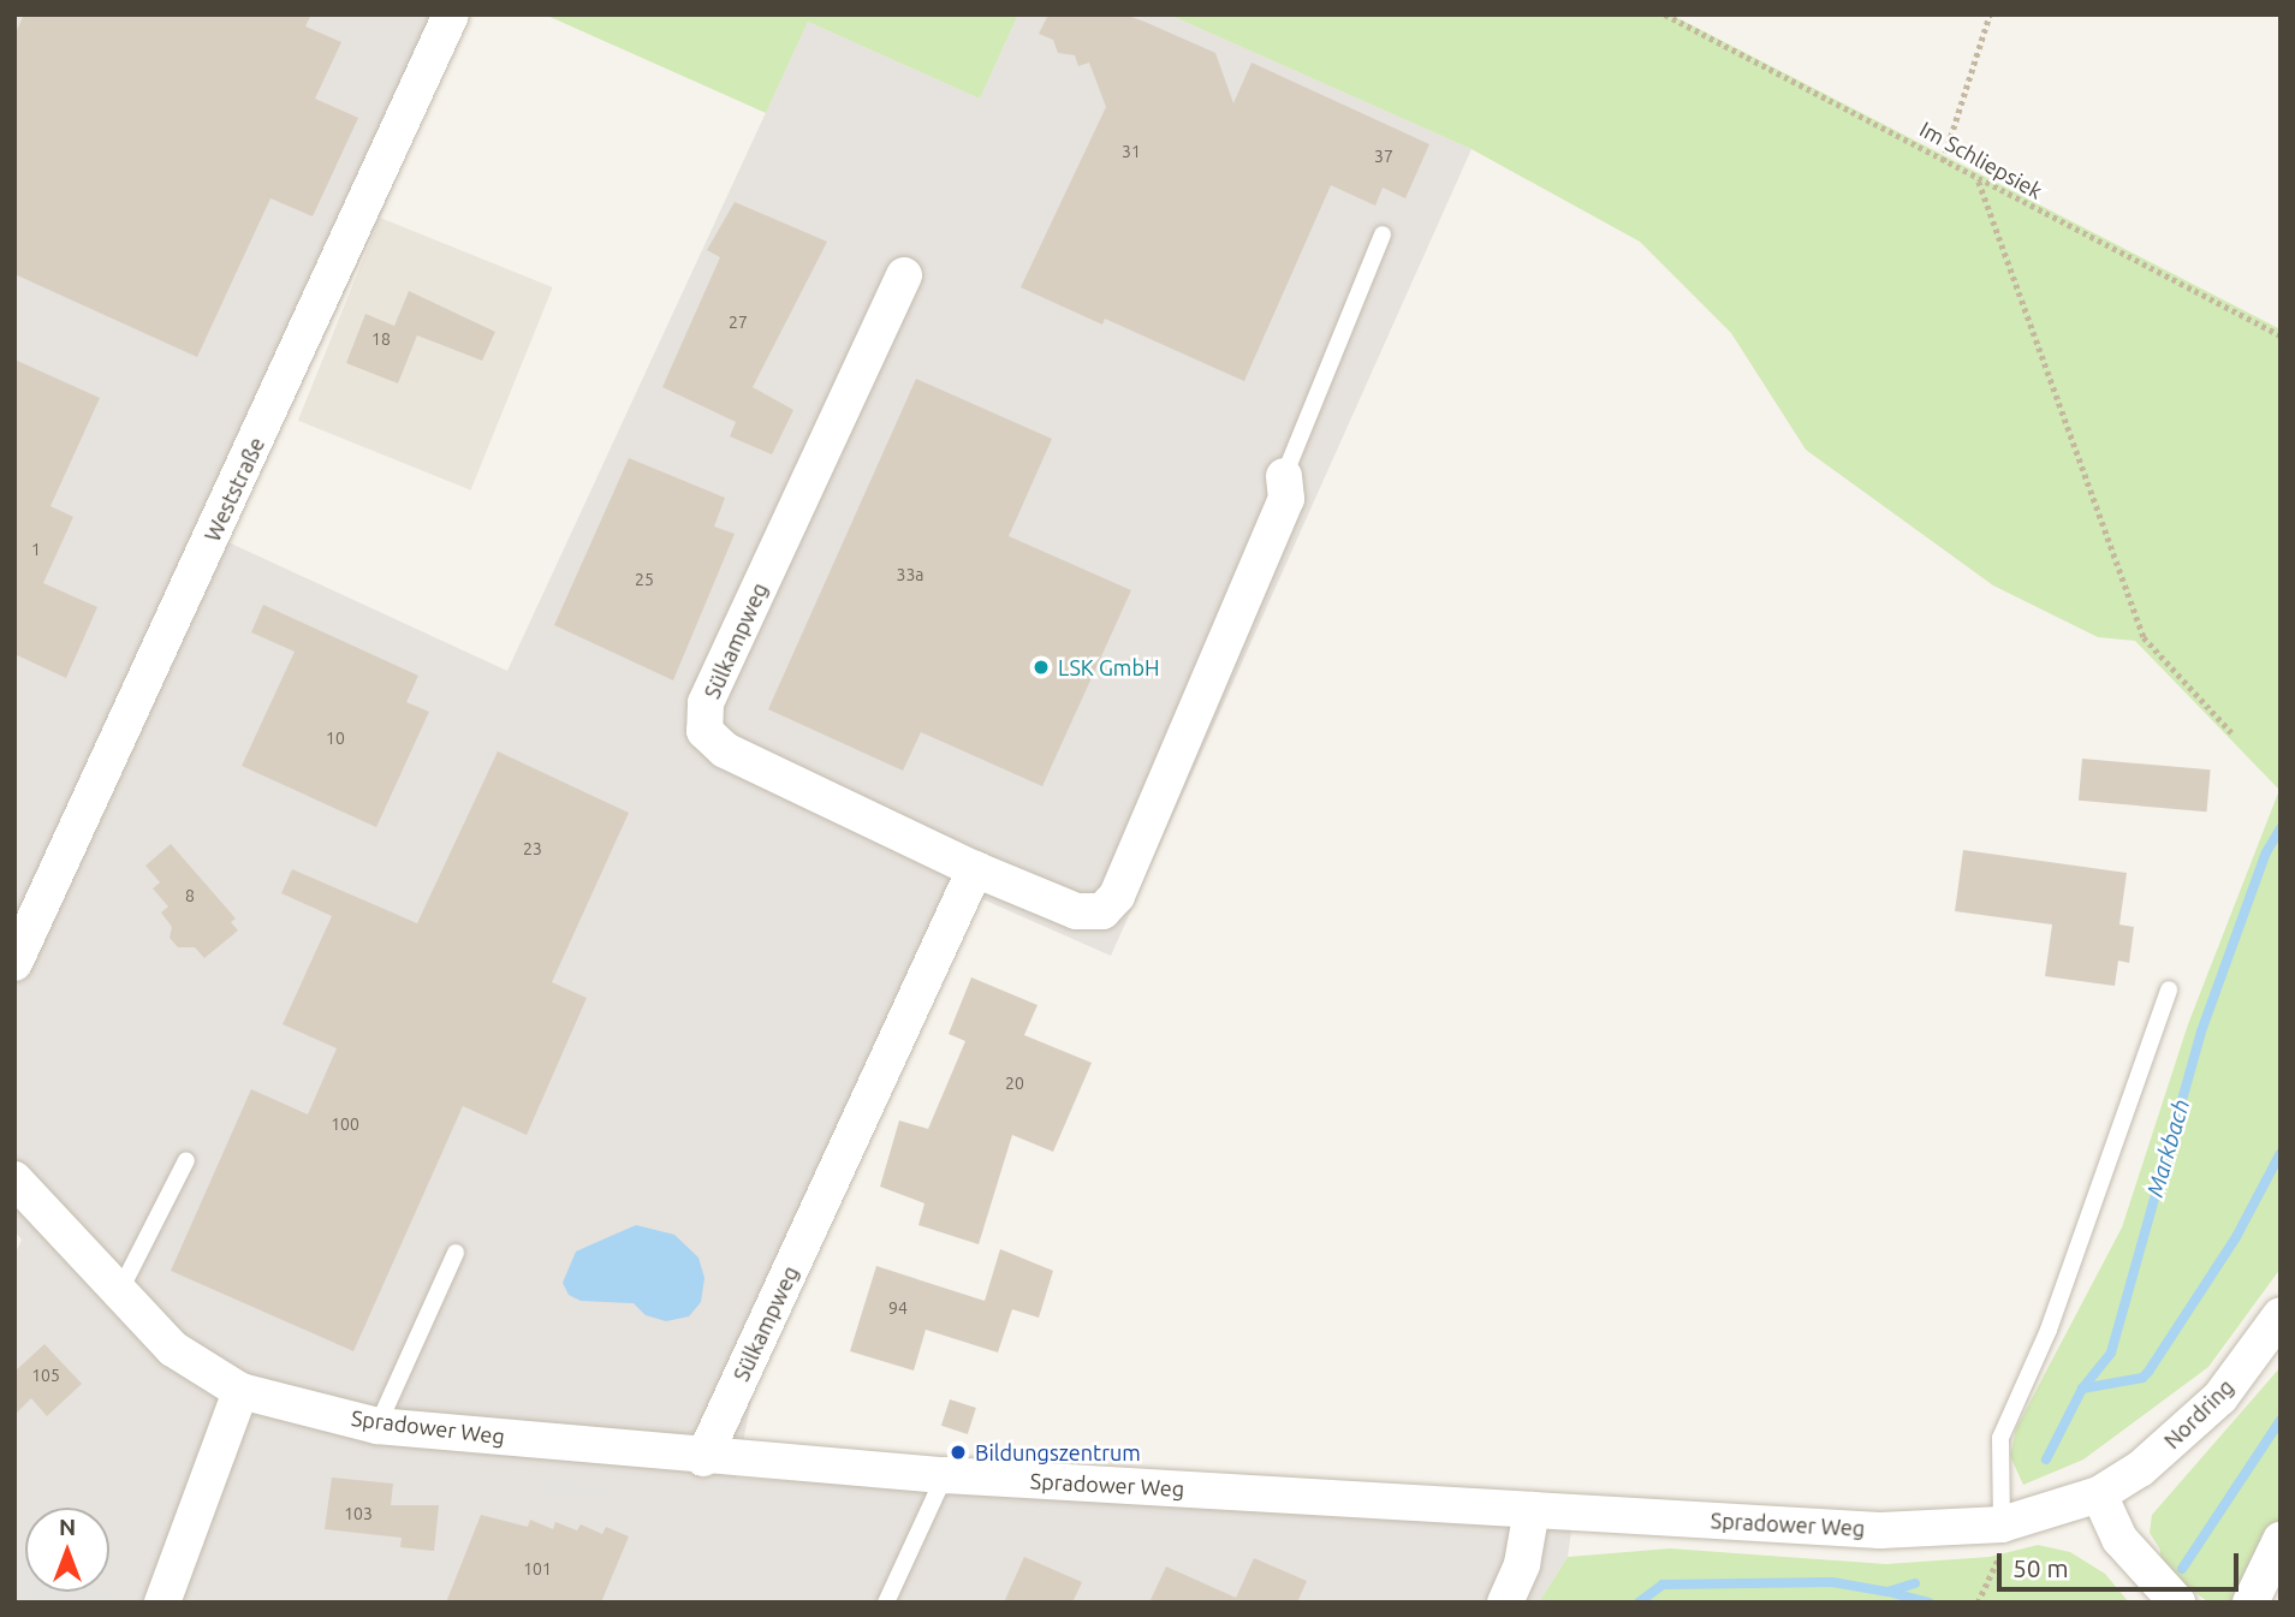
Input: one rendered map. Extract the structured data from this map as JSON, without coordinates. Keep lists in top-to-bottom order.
{
  "streets": {
    "street": [
      "Weststraße",
      "Sülkampweg",
      "Nordring",
      "Spradower Weg"
    ],
    "path": ["Im Schliepsiek"]
  },
  "crossings": [
    ["Sülkampweg", "Spradower Weg"],
    ["Nordring", "Spradower Weg"]
  ],
  "water": ["Markbach"],
  "places": ["LSK GmbH", "Bildungszentrum"],
  "house_numbers": [
    "31",
    "37",
    "27",
    "18",
    "1",
    "33a",
    "25",
    "10",
    "23",
    "8",
    "20",
    "100",
    "94",
    "105",
    "103",
    "101"
  ],
  "scale_bar": "50 m",
  "north": "top"
}
